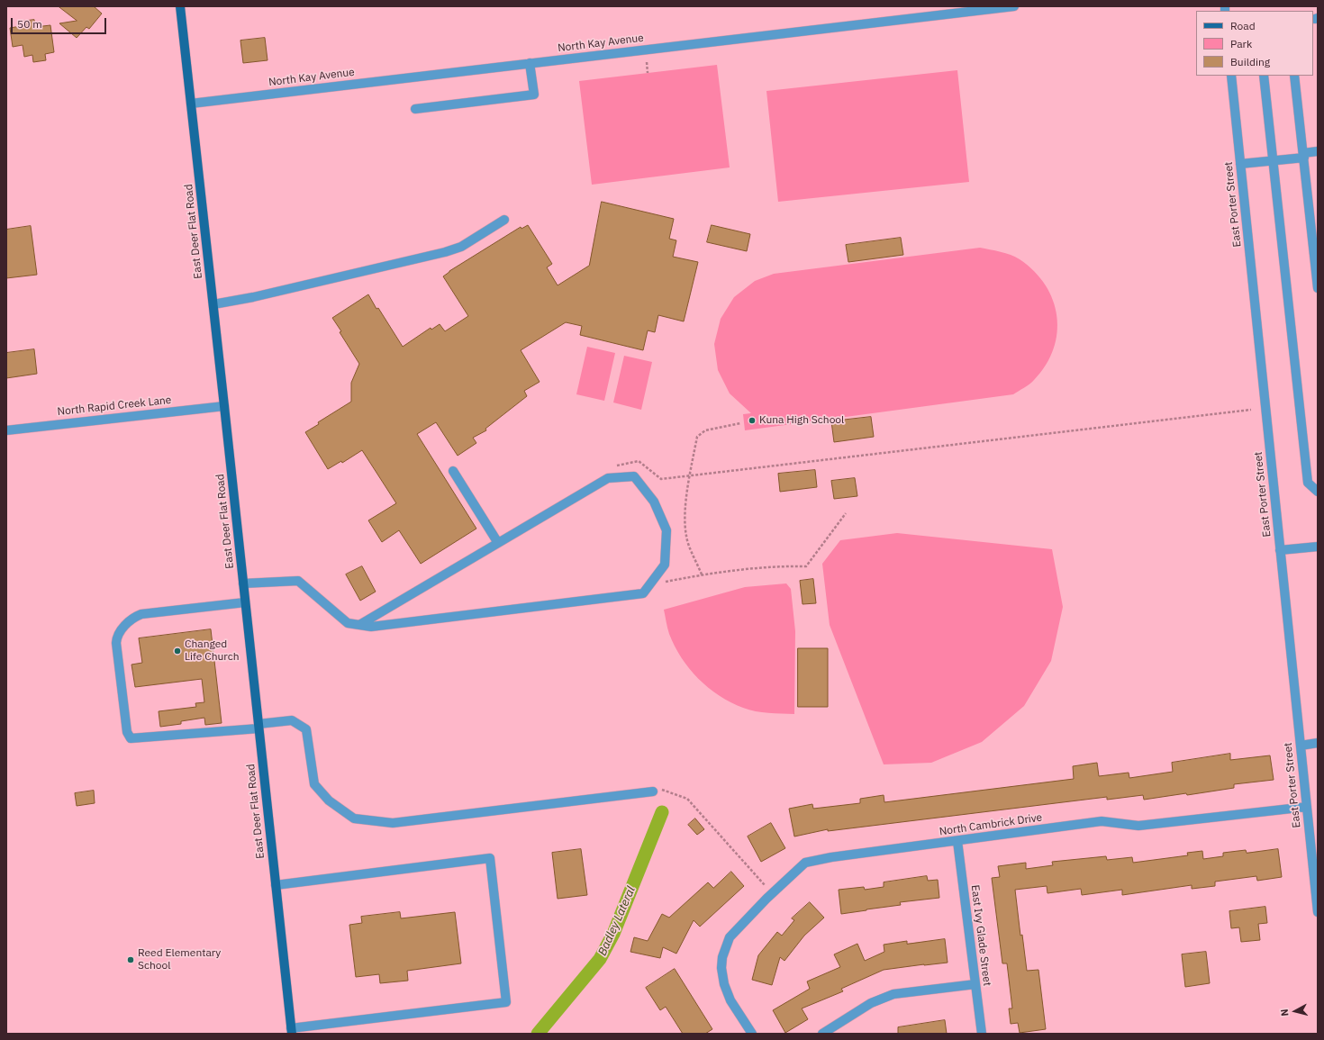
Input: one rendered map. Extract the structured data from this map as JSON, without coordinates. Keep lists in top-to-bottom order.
{
  "streets": {
    "main road": ["East Deer Flat Road"],
    "street": [
      "North Kay Avenue",
      "East Porter Street",
      "North Rapid Creek Lane",
      "North Cambrick Drive",
      "East Ivy Glade Street"
    ]
  },
  "crossings": [
    ["North Kay Avenue", "East Deer Flat Road"],
    ["East Porter Street", "North Cambrick Drive"],
    ["East Deer Flat Road", "North Rapid Creek Lane"],
    ["North Cambrick Drive", "East Ivy Glade Street"]
  ],
  "water": ["Badley Lateral"],
  "places": ["Kuna High School", "Changed Life Church", "Reed Elementary School"],
  "legend": ["Road", "Park", "Building"],
  "scale_bar": "50 m",
  "north": "left"
}
